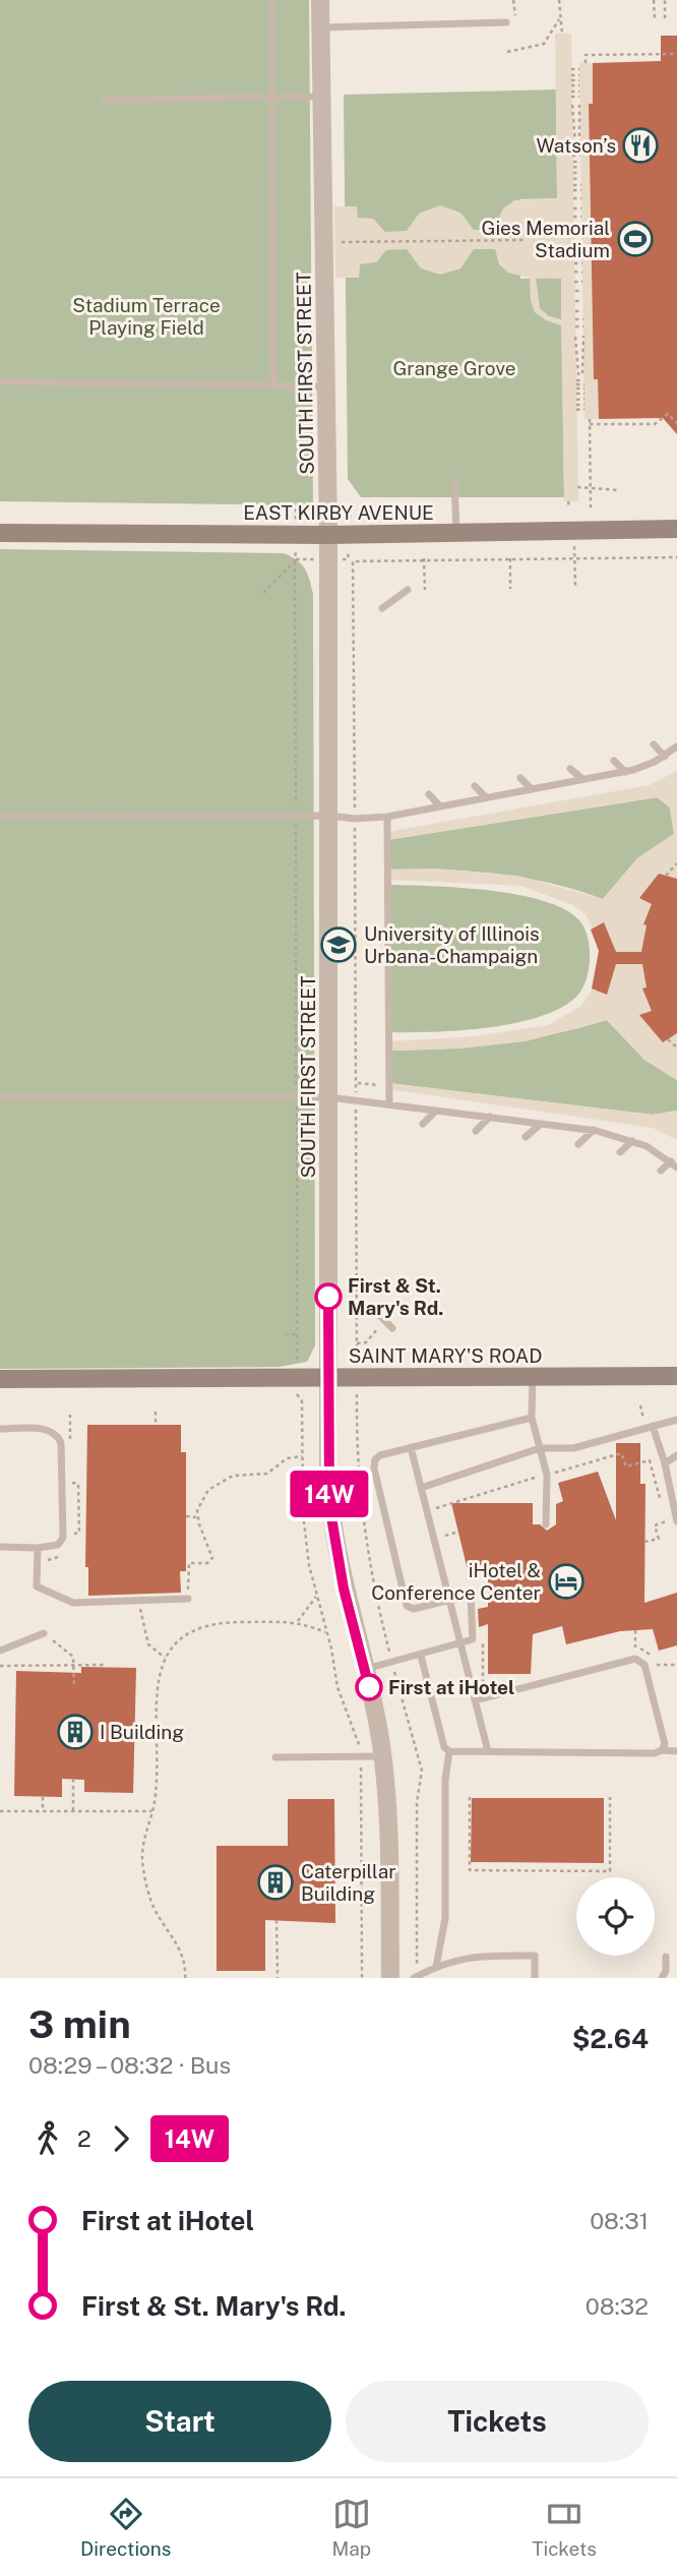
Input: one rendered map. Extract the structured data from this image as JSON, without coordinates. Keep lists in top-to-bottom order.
{
  "streets": {
    "main road": ["EAST KIRBY AVENUE", "SAINT MARY'S ROAD"],
    "street": ["SOUTH FIRST STREET"]
  },
  "crossings": [
    ["SOUTH FIRST STREET", "EAST KIRBY AVENUE"],
    ["SOUTH FIRST STREET", "SAINT MARY'S ROAD"]
  ],
  "parks": ["Stadium Terrace Playing Field", "Grange Grove"],
  "places": {
    "restaurant": ["Watson’s"],
    "sports": ["Gies Memorial Stadium"],
    "school or university": ["University of Illinois Urbana-Champaign"],
    "other": ["First & St. Mary's Rd.", "First at iHotel"],
    "hotel": ["iHotel & Conference Center"],
    "building": ["I Building", "Caterpillar Building"]
  },
  "lines": ["bus line 14W"],
  "page": {
    "on_map": "14W",
    "heading": ["3 min", "08:29 – 08:32 · Bus", "$2.64"],
    "legs": ["2", "14W"],
    "list": [
      {
        "name": "First at iHotel",
        "value": "08:31"
      },
      {
        "name": "First & St. Mary's Rd.",
        "value": "08:32"
      }
    ],
    "buttons": ["Start", "Tickets"],
    "tabs": ["Directions", "Map", "Tickets"]
  }
}
